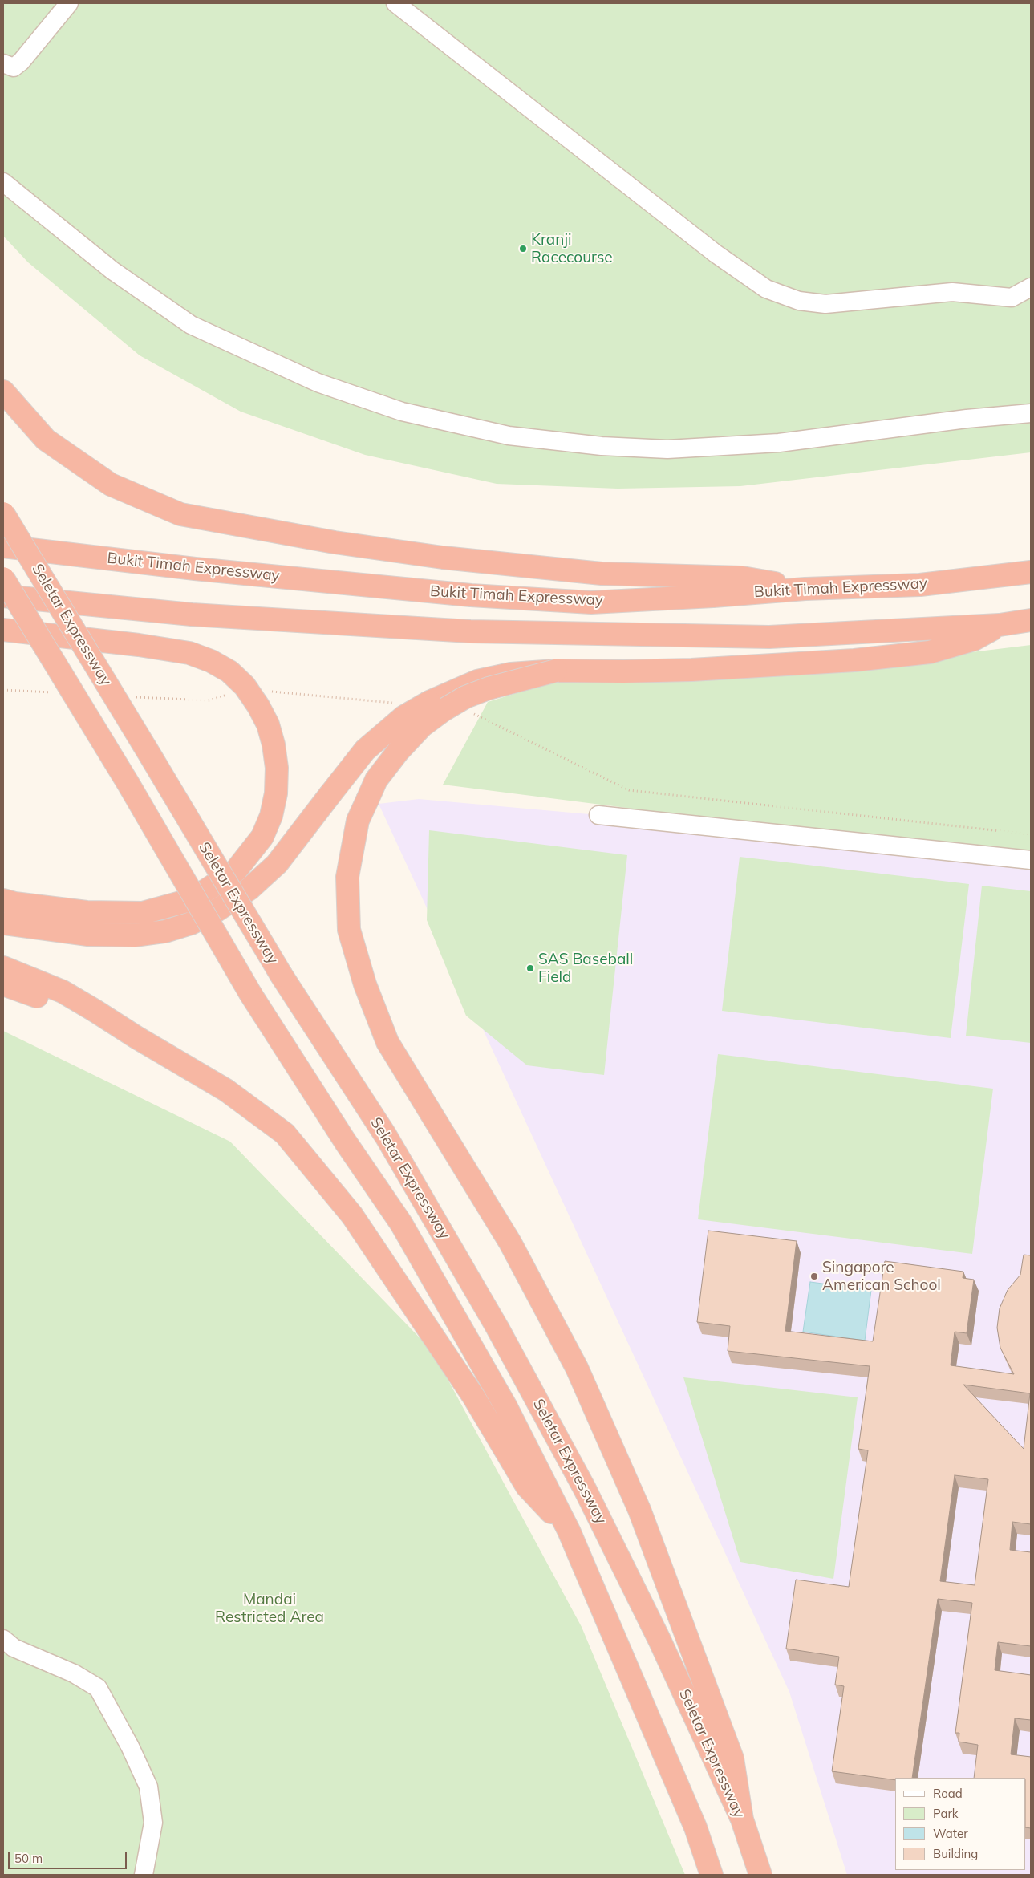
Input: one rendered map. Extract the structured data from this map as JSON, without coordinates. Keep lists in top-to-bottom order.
{
  "streets": {
    "highway": ["Bukit Timah Expressway", "Seletar Expressway"]
  },
  "parks": ["Mandai Restricted Area"],
  "places": ["Kranji Racecourse", "SAS Baseball Field", "Singapore American School"],
  "legend": [
    "Road",
    "Park",
    "Water",
    "Building"
  ],
  "scale_bar": "50 m"
}
